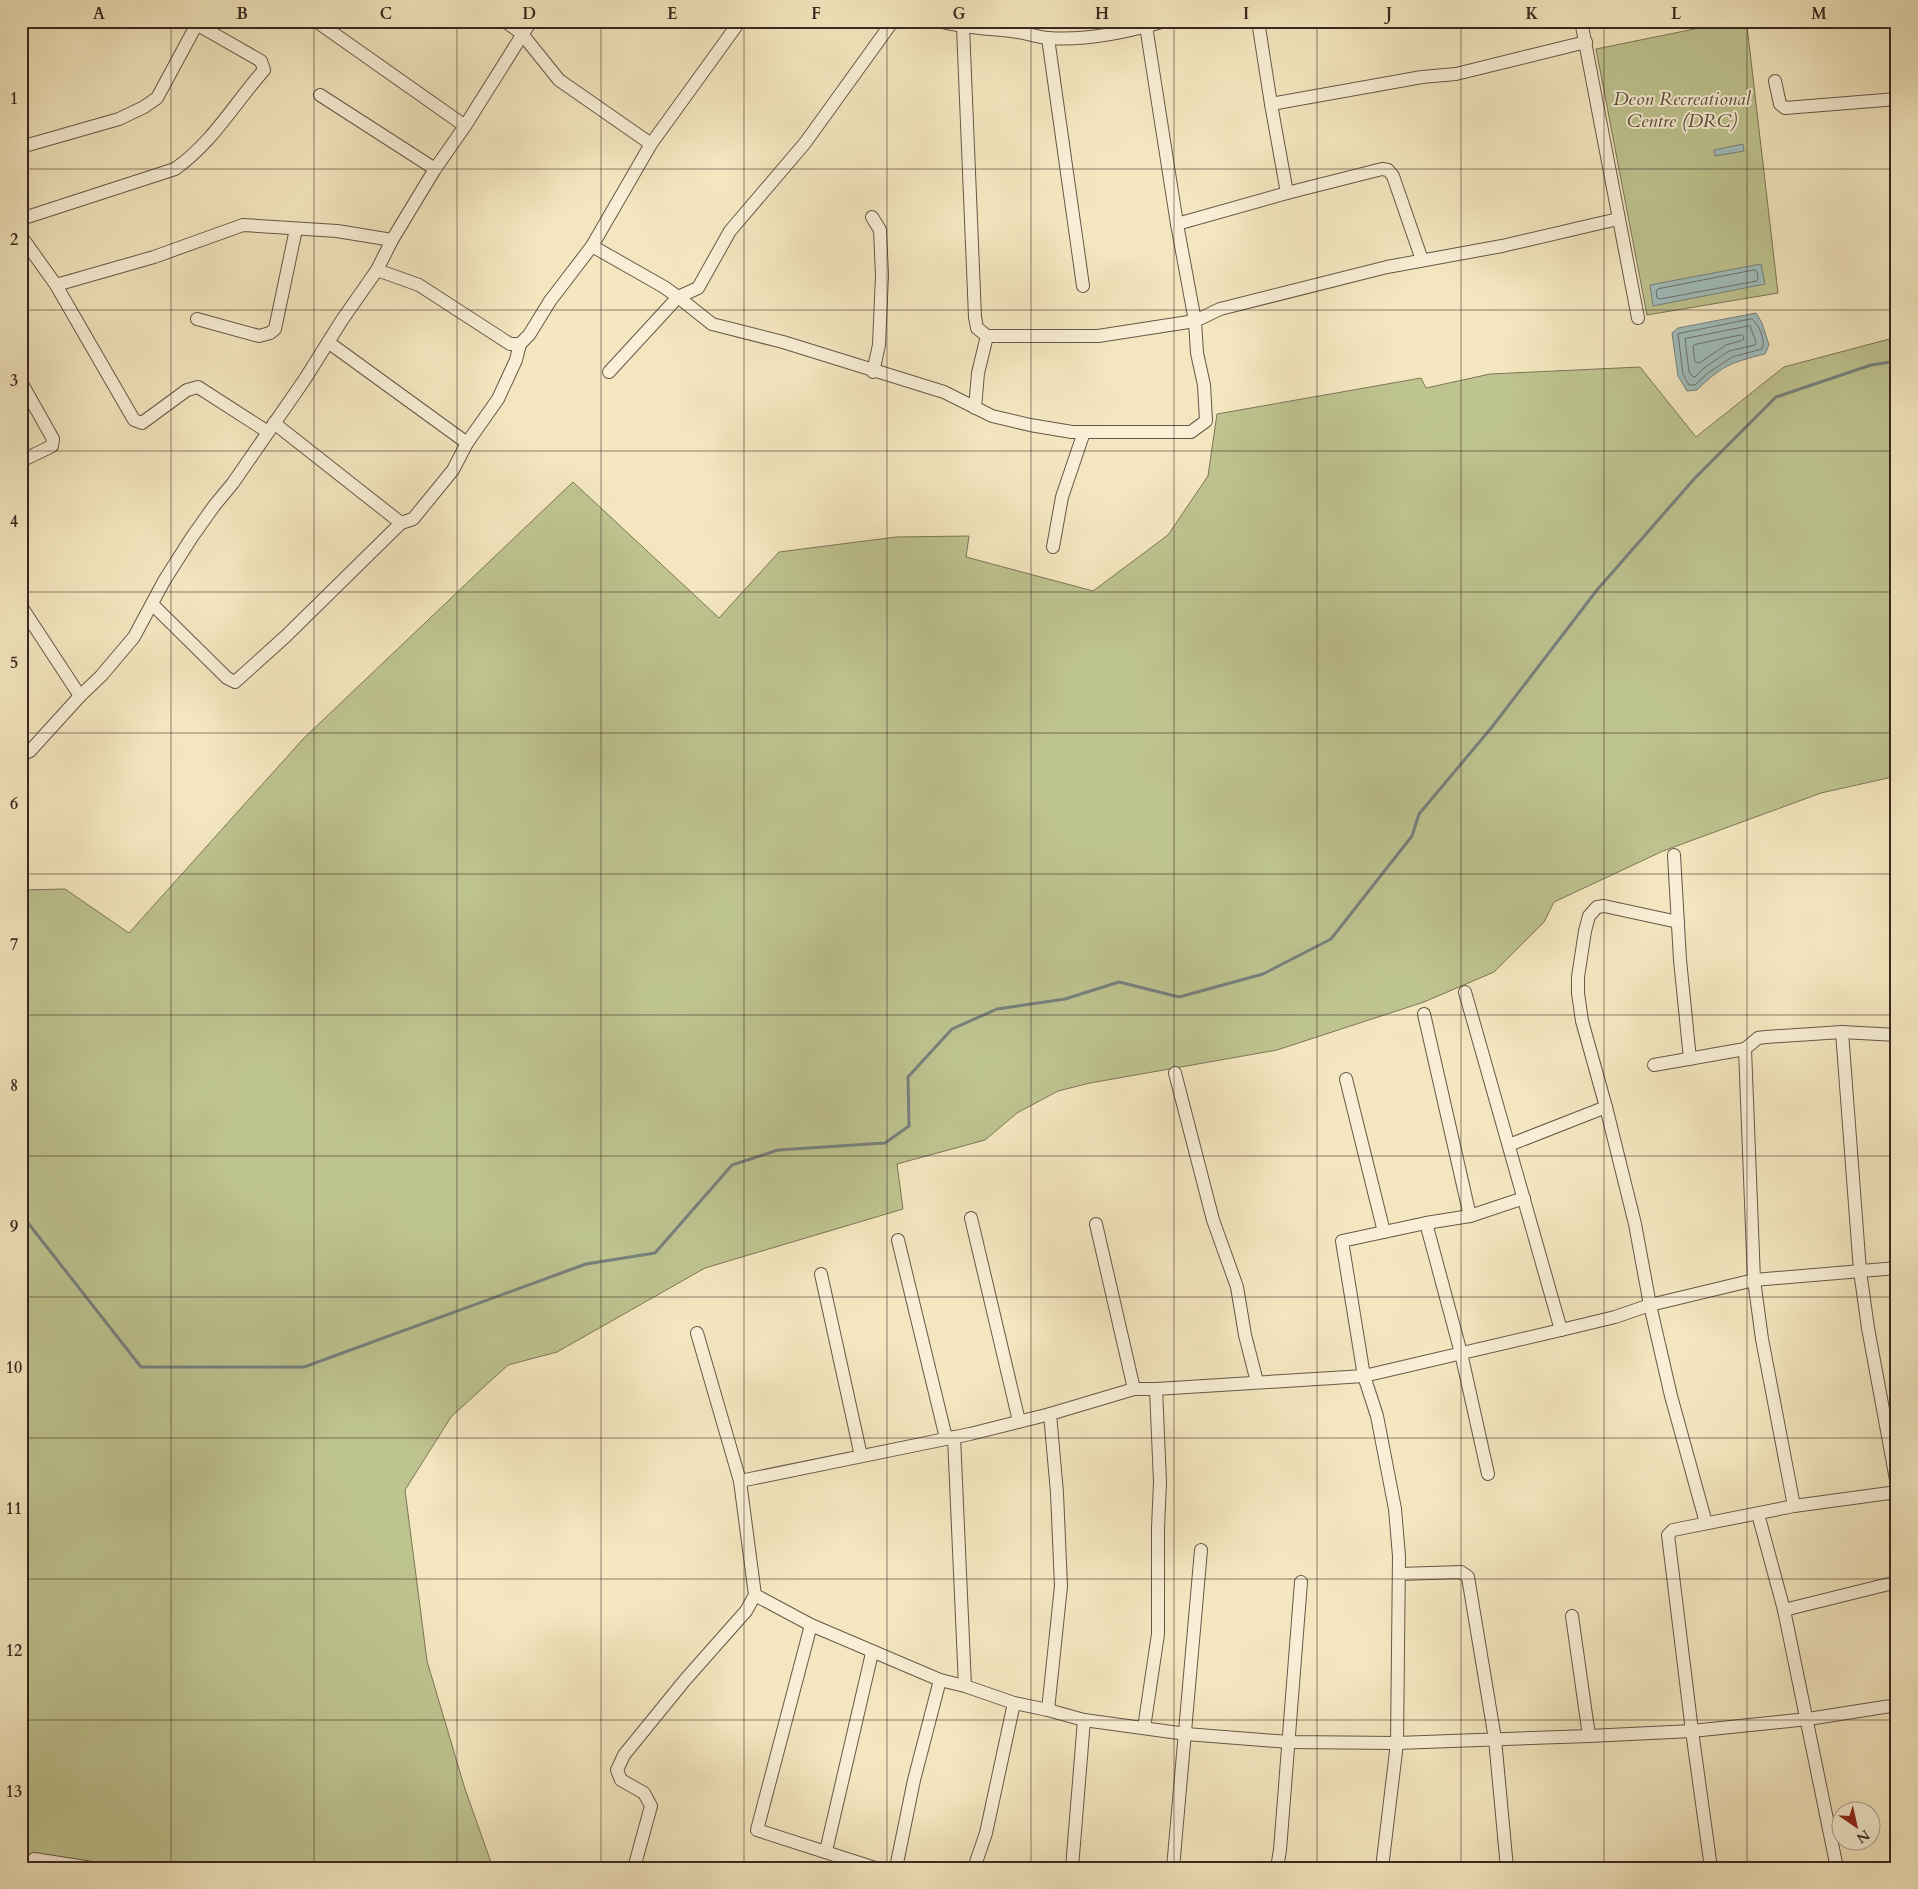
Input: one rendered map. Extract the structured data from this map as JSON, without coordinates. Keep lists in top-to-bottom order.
{
  "parks": ["Deon Recreational Centre (DRC)"],
  "north": "bottom right",
  "grid": {
    "columns": [
      "A",
      "B",
      "C",
      "D",
      "E",
      "F",
      "G",
      "H",
      "I",
      "J",
      "K",
      "L",
      "M"
    ],
    "rows": [
      "1",
      "2",
      "3",
      "4",
      "5",
      "6",
      "7",
      "8",
      "9",
      "10",
      "11",
      "12",
      "13"
    ]
  }
}
